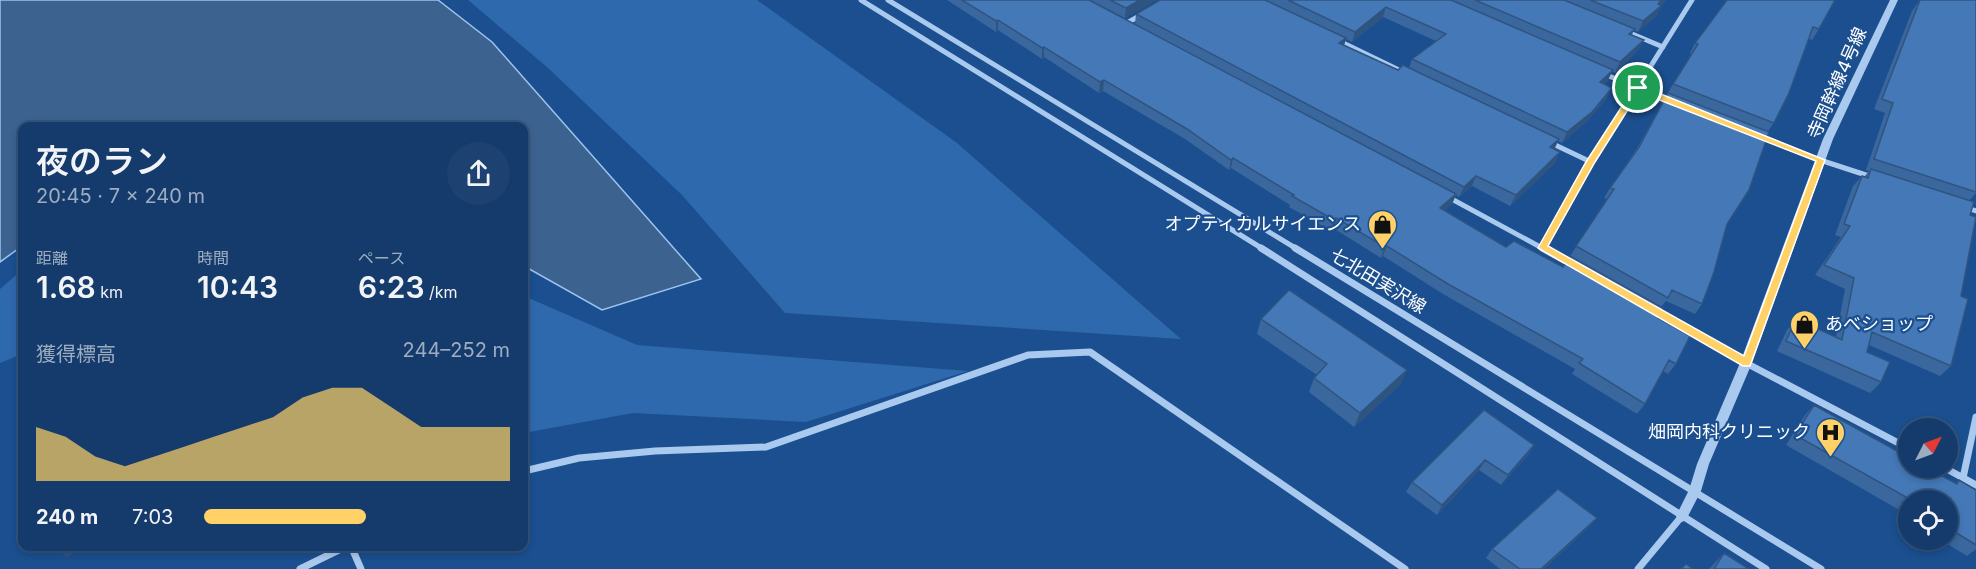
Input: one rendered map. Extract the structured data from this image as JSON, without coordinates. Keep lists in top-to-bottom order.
{
  "streets": {
    "street": ["寺岡幹線4号線", "七北田実沢線"]
  },
  "crossings": [
    ["寺岡幹線4号線", "七北田実沢線"]
  ],
  "places": {
    "shop": ["オプティカルサイエンス", "あべショップ"],
    "hospital": ["畑岡内科クリニック"]
  },
  "north": "top right",
  "page": {
    "heading": ["夜のラン", "20:45 · 7 × 240 m"],
    "stats": [
      ["距離", "1.68 km"],
      ["時間", "10:43"],
      ["ペース", "6:23 /km"]
    ],
    "chart": ["獲得標高", "244–252 m"],
    "list": [
      {
        "name": "240 m",
        "note": "7:03"
      }
    ]
  }
}
